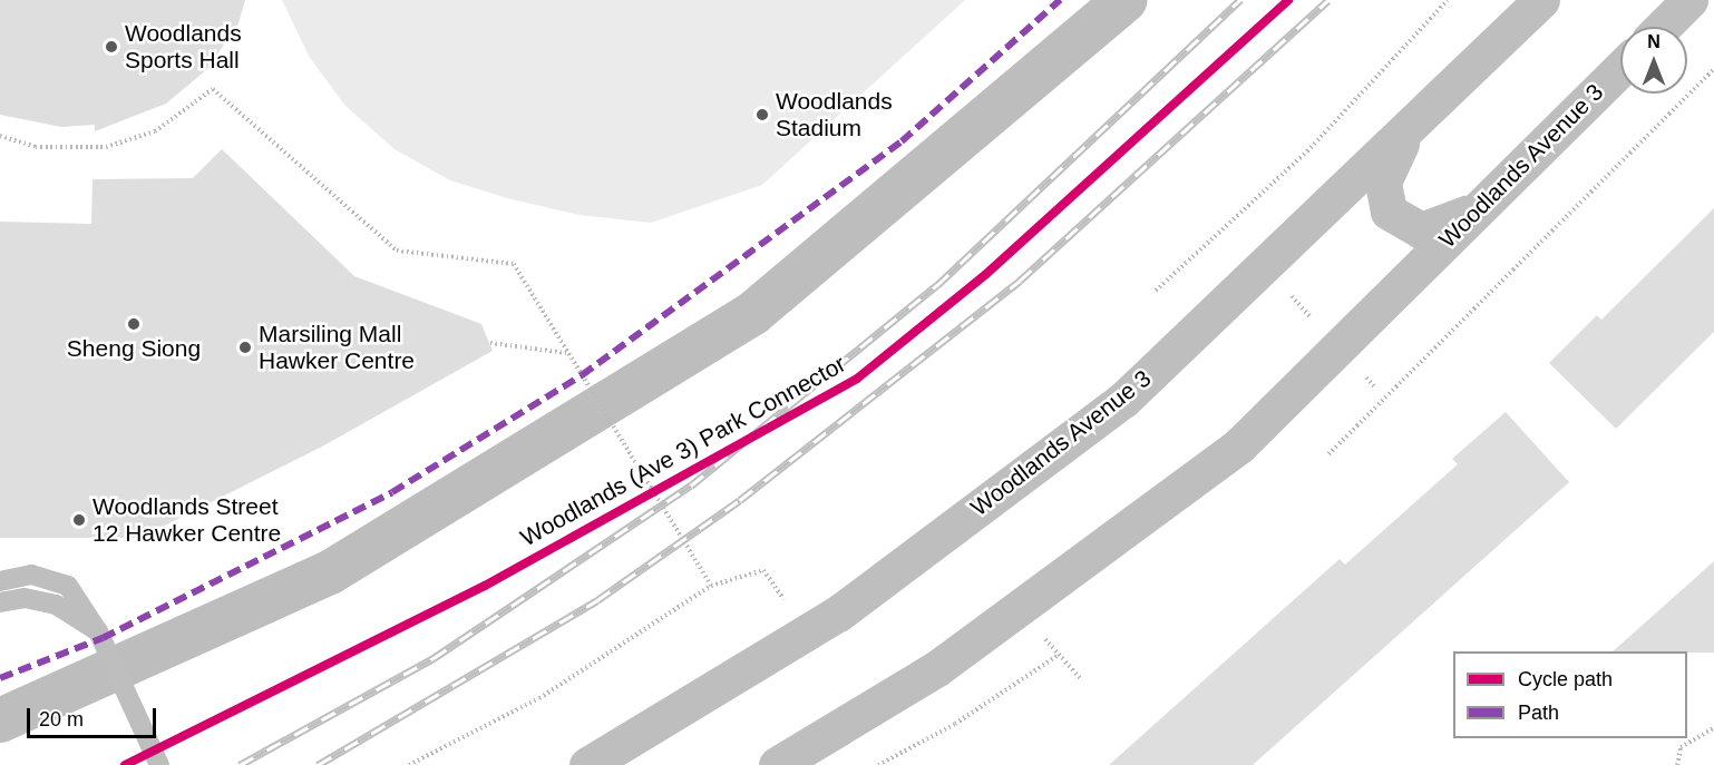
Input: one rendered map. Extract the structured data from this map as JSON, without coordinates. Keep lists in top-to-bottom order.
{
  "streets": {
    "main road": ["Woodlands Avenue 3"],
    "cycle path": ["Woodlands (Ave 3) Park Connector"]
  },
  "places": [
    "Woodlands Sports Hall",
    "Woodlands Stadium",
    "Sheng Siong",
    "Marsiling Mall Hawker Centre",
    "Woodlands Street 12 Hawker Centre"
  ],
  "legend": ["Cycle path", "Path"],
  "scale_bar": "20 m",
  "north": "top"
}
